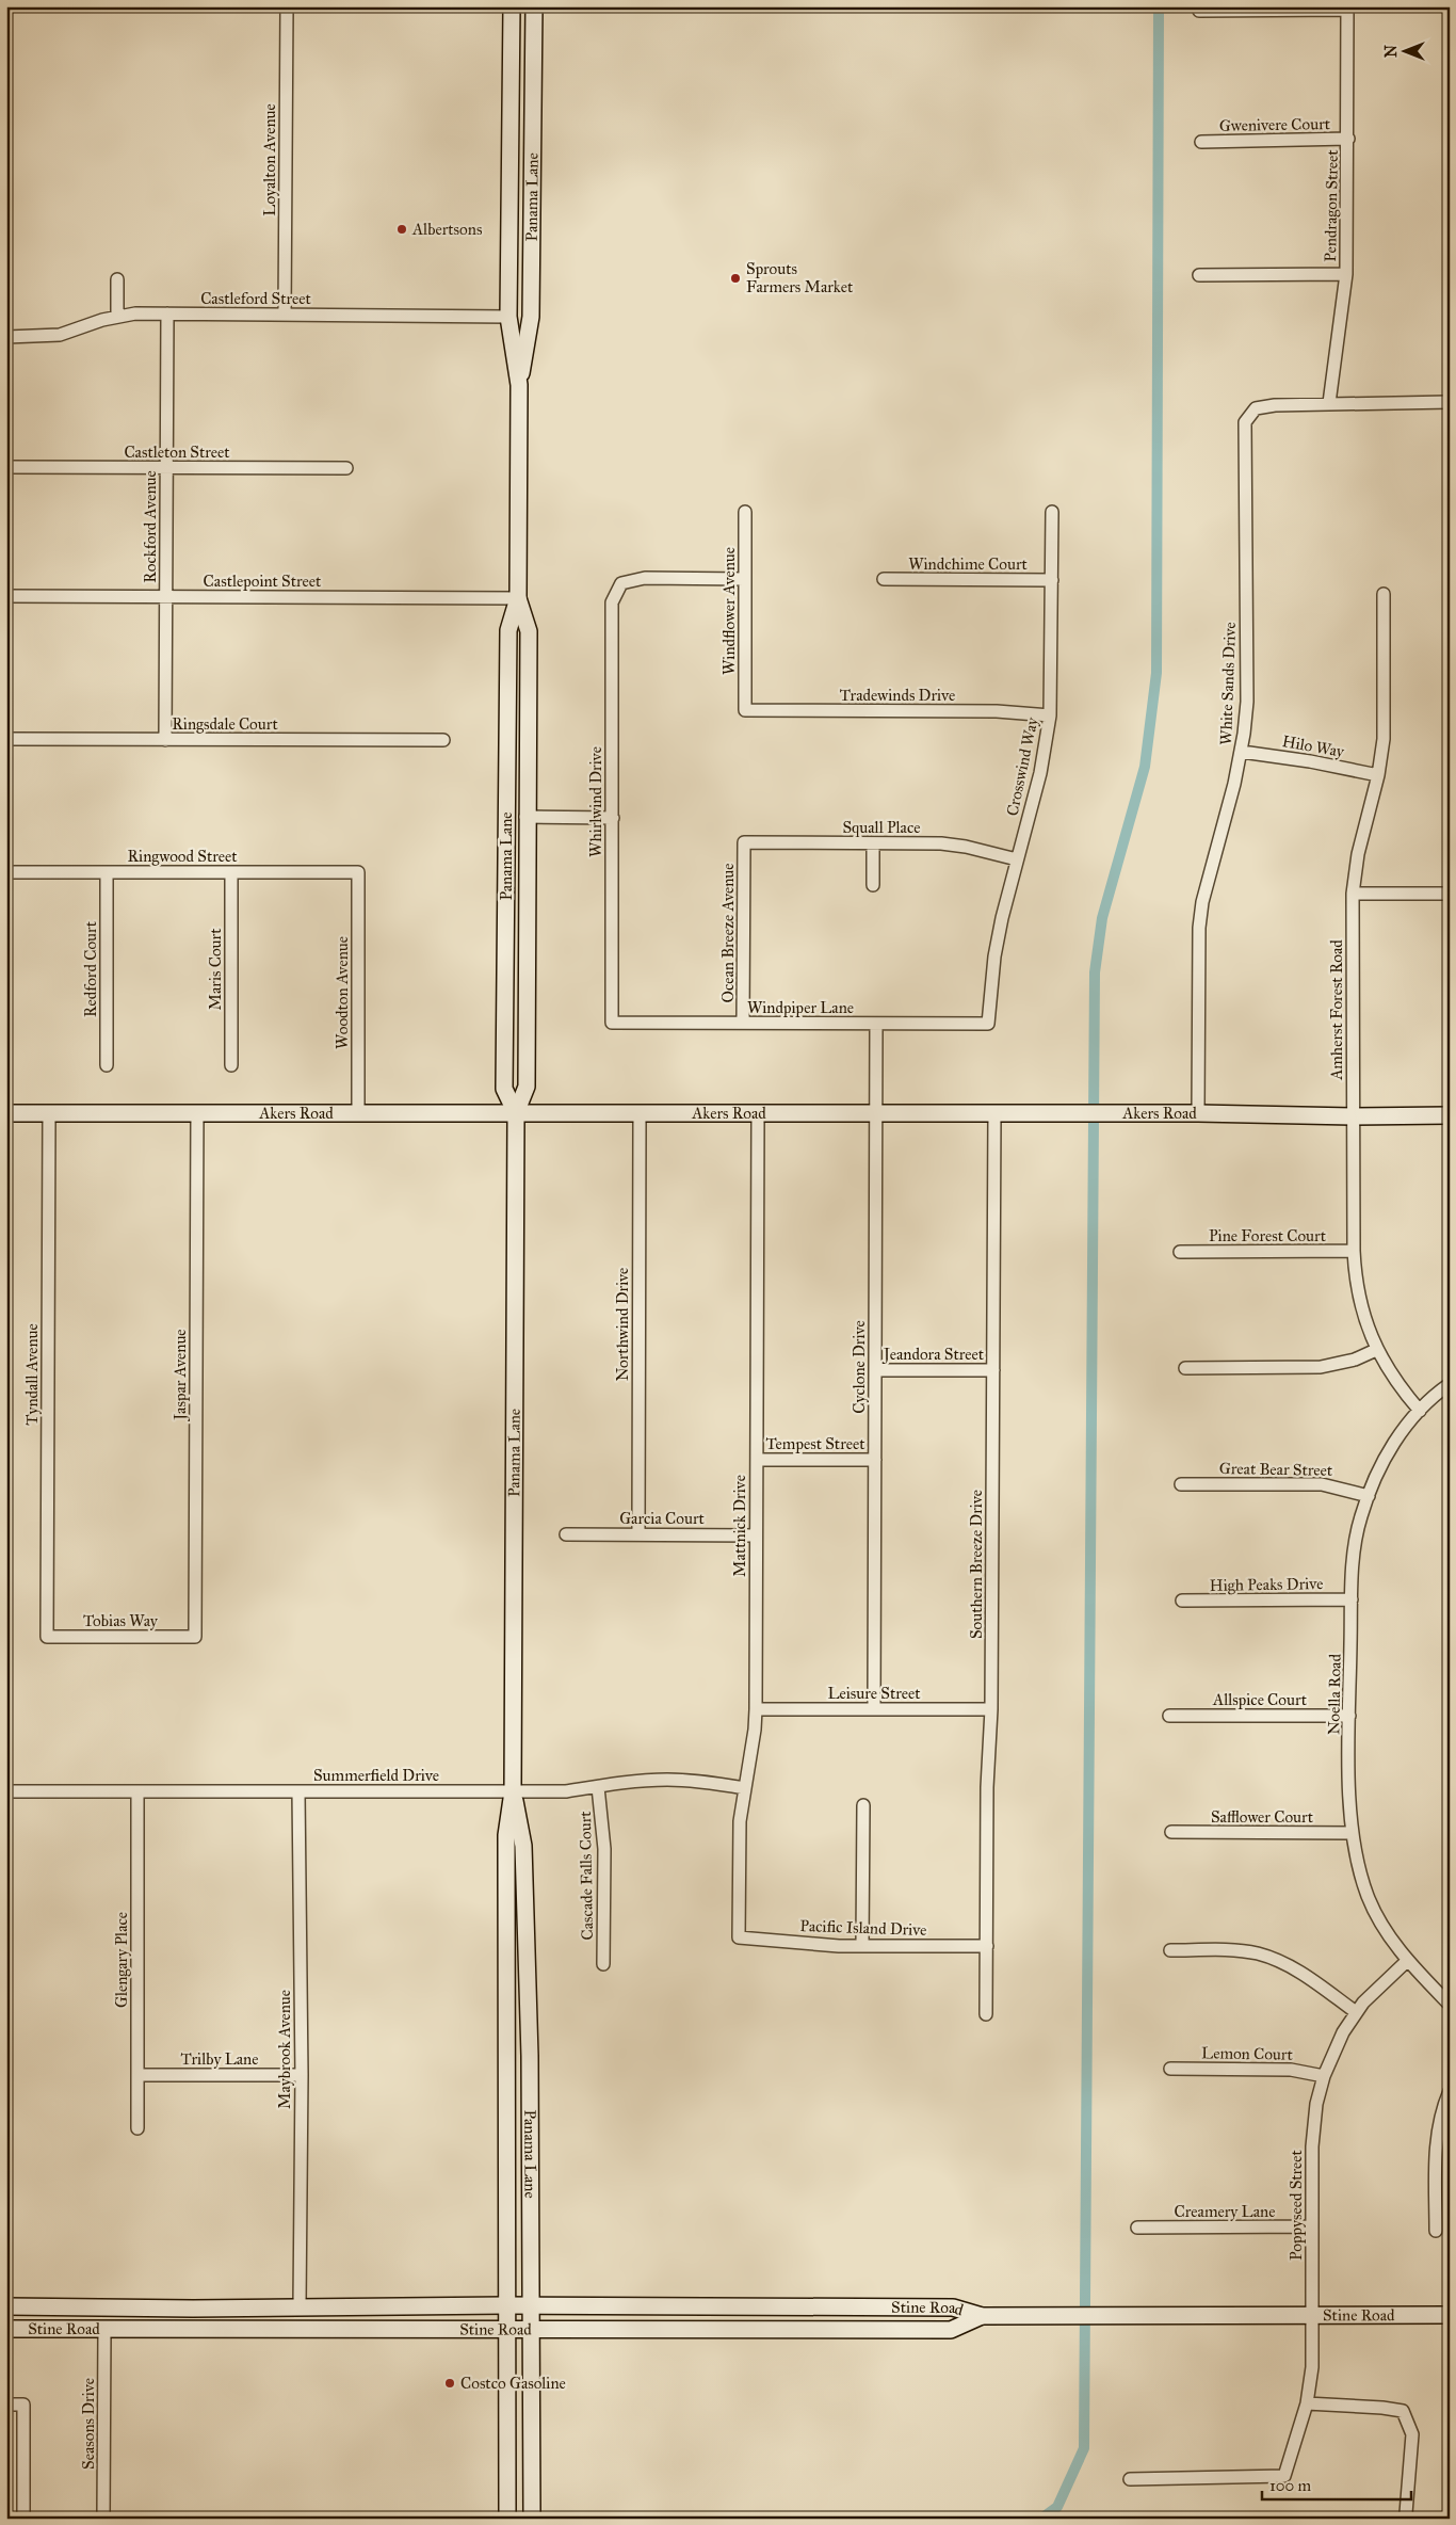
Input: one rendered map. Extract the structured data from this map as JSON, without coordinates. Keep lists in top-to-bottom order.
{
  "streets": {
    "main road": ["Panama Lane", "Akers Road", "Stine Road"],
    "street": [
      "Gwenivere Court",
      "Loyalton Avenue",
      "Pendragon Street",
      "Castleford Street",
      "Castleton Street",
      "Rockford Avenue",
      "Windchime Court",
      "Castlepoint Street",
      "Windflower Avenue",
      "White Sands Drive",
      "Tradewinds Drive",
      "Ringsdale Court",
      "Hilo Way",
      "Crosswind Way",
      "Whirlwind Drive",
      "Squall Place",
      "Ringwood Street",
      "Ocean Breeze Avenue",
      "Redford Court",
      "Maris Court",
      "Woodton Avenue",
      "Windpiper Lane",
      "Amherst Forest Road",
      "Pine Forest Court",
      "Northwind Drive",
      "Jeandora Street",
      "Cyclone Drive",
      "Tyndall Avenue",
      "Jaspar Avenue",
      "Tempest Street",
      "Great Bear Street",
      "Garcia Court",
      "Mattnick Drive",
      "Southern Breeze Drive",
      "High Peaks Drive",
      "Tobias Way",
      "Leisure Street",
      "Noella Road",
      "Allspice Court",
      "Summerfield Drive",
      "Safflower Court",
      "Cascade Falls Court",
      "Pacific Island Drive",
      "Glengary Place",
      "Maybrook Avenue",
      "Lemon Court",
      "Trilby Lane",
      "Poppyseed Street",
      "Creamery Lane",
      "Seasons Drive"
    ]
  },
  "crossings": [
    ["Gwenivere Court", "Pendragon Street"],
    ["Loyalton Avenue", "Castleford Street"],
    ["Panama Lane", "Castleford Street"],
    ["Panama Lane", "Castlepoint Street"],
    ["Panama Lane", "Akers Road"],
    ["Panama Lane", "Summerfield Drive"],
    ["Panama Lane", "Stine Road"],
    ["Pendragon Street", "White Sands Drive"],
    ["Castleford Street", "Rockford Avenue"],
    ["Castleton Street", "Rockford Avenue"],
    ["Rockford Avenue", "Castlepoint Street"],
    ["Rockford Avenue", "Ringsdale Court"],
    ["Windchime Court", "Crosswind Way"],
    ["Windflower Avenue", "Tradewinds Drive"],
    ["Windflower Avenue", "Whirlwind Drive"],
    ["White Sands Drive", "Hilo Way"],
    ["White Sands Drive", "Akers Road"],
    ["Tradewinds Drive", "Crosswind Way"],
    ["Hilo Way", "Amherst Forest Road"],
    ["Crosswind Way", "Squall Place"],
    ["Crosswind Way", "Windpiper Lane"],
    ["Whirlwind Drive", "Windpiper Lane"],
    ["Squall Place", "Ocean Breeze Avenue"],
    ["Ringwood Street", "Redford Court"],
    ["Ringwood Street", "Maris Court"],
    ["Ringwood Street", "Woodton Avenue"],
    ["Ocean Breeze Avenue", "Windpiper Lane"],
    ["Woodton Avenue", "Akers Road"],
    ["Windpiper Lane", "Cyclone Drive"],
    ["Amherst Forest Road", "Akers Road"],
    ["Amherst Forest Road", "Pine Forest Court"],
    ["Amherst Forest Road", "Noella Road"],
    ["Akers Road", "Northwind Drive"],
    ["Akers Road", "Cyclone Drive"],
    ["Akers Road", "Tyndall Avenue"],
    ["Akers Road", "Jaspar Avenue"],
    ["Akers Road", "Mattnick Drive"],
    ["Akers Road", "Southern Breeze Drive"],
    ["Northwind Drive", "Garcia Court"],
    ["Jeandora Street", "Cyclone Drive"],
    ["Jeandora Street", "Southern Breeze Drive"],
    ["Cyclone Drive", "Tempest Street"],
    ["Cyclone Drive", "Leisure Street"],
    ["Tyndall Avenue", "Tobias Way"],
    ["Jaspar Avenue", "Tobias Way"],
    ["Tempest Street", "Mattnick Drive"],
    ["Great Bear Street", "Noella Road"],
    ["Garcia Court", "Mattnick Drive"],
    ["Mattnick Drive", "Leisure Street"],
    ["Mattnick Drive", "Summerfield Drive"],
    ["Mattnick Drive", "Pacific Island Drive"],
    ["Southern Breeze Drive", "Leisure Street"],
    ["Southern Breeze Drive", "Pacific Island Drive"],
    ["High Peaks Drive", "Noella Road"],
    ["Noella Road", "Allspice Court"],
    ["Noella Road", "Safflower Court"],
    ["Noella Road", "Poppyseed Street"],
    ["Summerfield Drive", "Cascade Falls Court"],
    ["Summerfield Drive", "Glengary Place"],
    ["Summerfield Drive", "Maybrook Avenue"],
    ["Glengary Place", "Trilby Lane"],
    ["Maybrook Avenue", "Trilby Lane"],
    ["Maybrook Avenue", "Stine Road"],
    ["Lemon Court", "Poppyseed Street"],
    ["Poppyseed Street", "Creamery Lane"],
    ["Poppyseed Street", "Stine Road"],
    ["Stine Road", "Seasons Drive"]
  ],
  "places": ["Albertsons", "Sprouts Farmers Market", "Costco Gasoline"],
  "scale_bar": "100 m",
  "north": "left"
}
